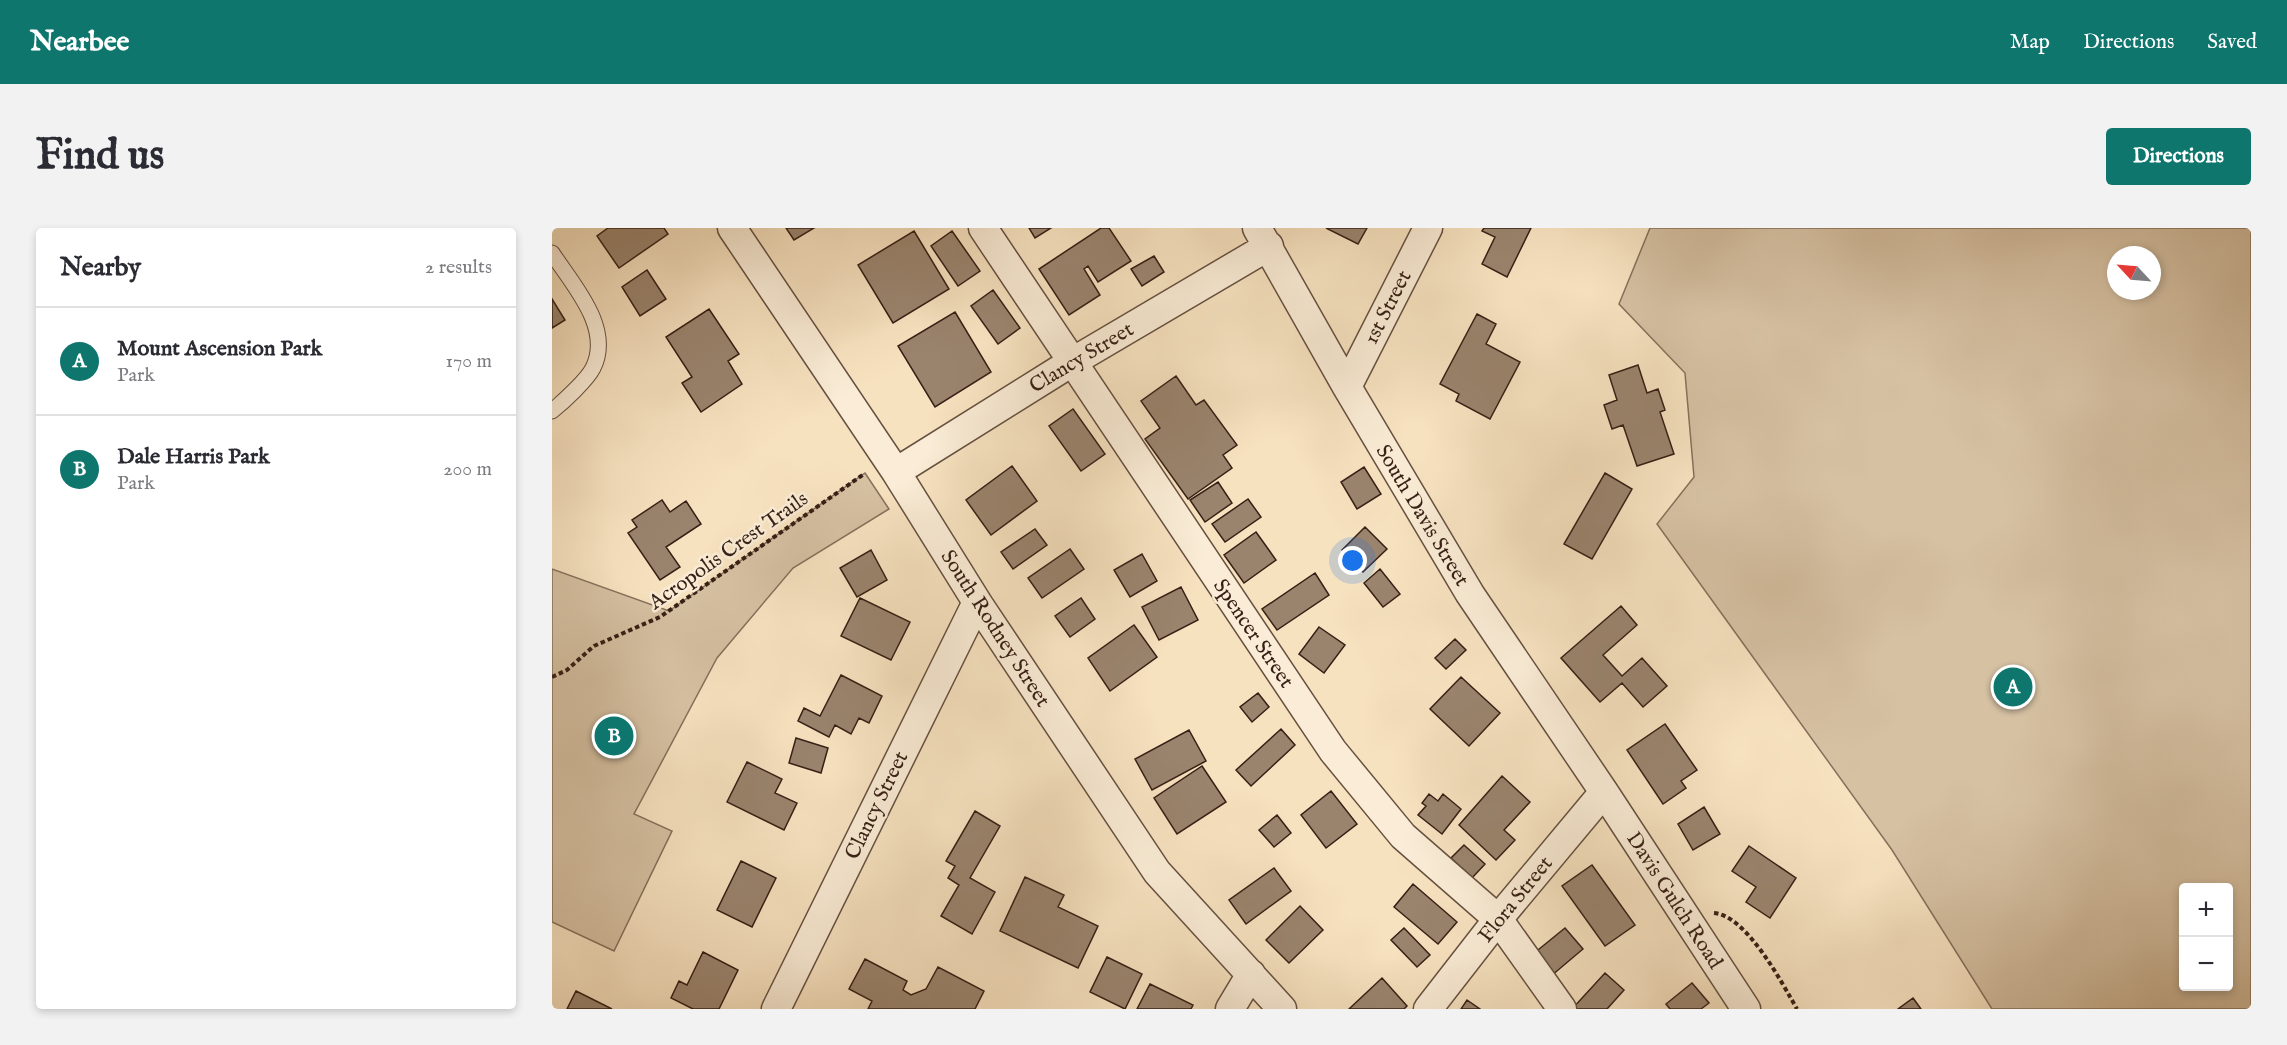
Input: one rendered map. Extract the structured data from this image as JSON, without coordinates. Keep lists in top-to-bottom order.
{
  "streets": {
    "street": [
      "1st Street",
      "Clancy Street",
      "South Davis Street",
      "South Rodney Street",
      "Spencer Street",
      "Flora Street",
      "Davis Gulch Road"
    ],
    "path": ["Acropolis Crest Trails"]
  },
  "crossings": [
    ["1st Street", "South Davis Street"],
    ["Clancy Street", "South Davis Street"],
    ["Clancy Street", "Acropolis Crest Trails"],
    ["Clancy Street", "South Rodney Street"],
    ["Clancy Street", "Spencer Street"],
    ["South Davis Street", "Flora Street"],
    ["South Davis Street", "Davis Gulch Road"],
    ["Acropolis Crest Trails", "South Rodney Street"],
    ["Spencer Street", "Flora Street"],
    ["Flora Street", "Davis Gulch Road"]
  ],
  "north": "top left",
  "page": {
    "header": "Nearbee",
    "nav": ["Map", "Directions", "Saved"],
    "buttons": "Directions",
    "title": "Find us",
    "heading": ["Nearby", "2 results"],
    "list": [
      {
        "mark": "A",
        "name": "Mount Ascension Park",
        "note": "Park",
        "value": "170 m"
      },
      {
        "mark": "B",
        "name": "Dale Harris Park",
        "note": "Park",
        "value": "200 m"
      }
    ],
    "pins": ["A", "B"],
    "map_buttons": ["+", "−"]
  }
}
